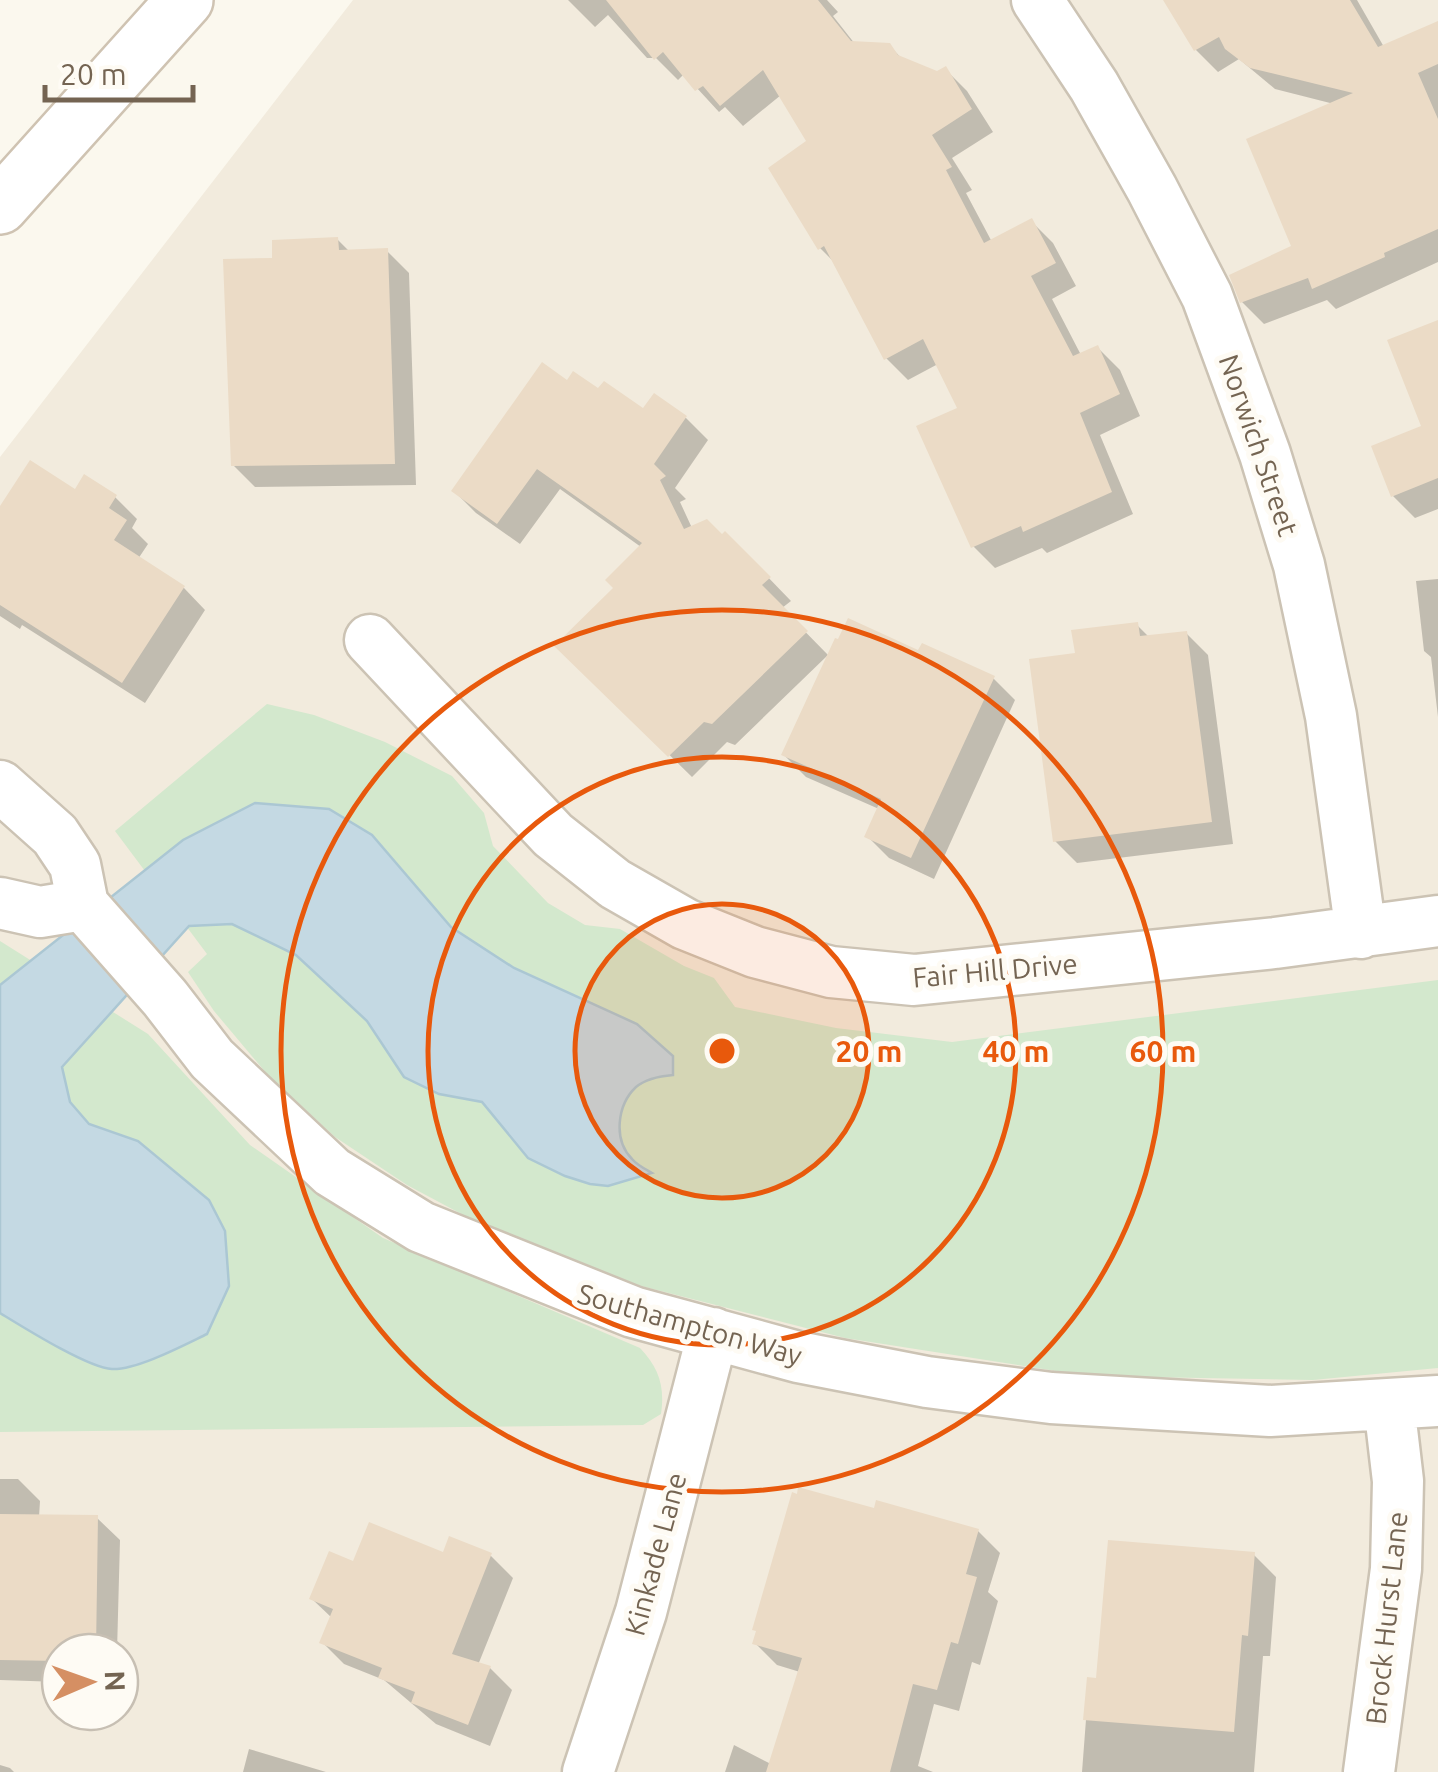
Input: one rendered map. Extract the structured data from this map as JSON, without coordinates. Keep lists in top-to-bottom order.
{
  "streets": {
    "street": [
      "Norwich Street",
      "Fair Hill Drive",
      "Southampton Way",
      "Kinkade Lane",
      "Brock Hurst Lane"
    ]
  },
  "crossings": [
    ["Norwich Street", "Fair Hill Drive"],
    ["Southampton Way", "Kinkade Lane"],
    ["Southampton Way", "Brock Hurst Lane"]
  ],
  "scale_bar": "20 m",
  "north": "right",
  "rings": ["20 m", "40 m", "60 m"]
}
